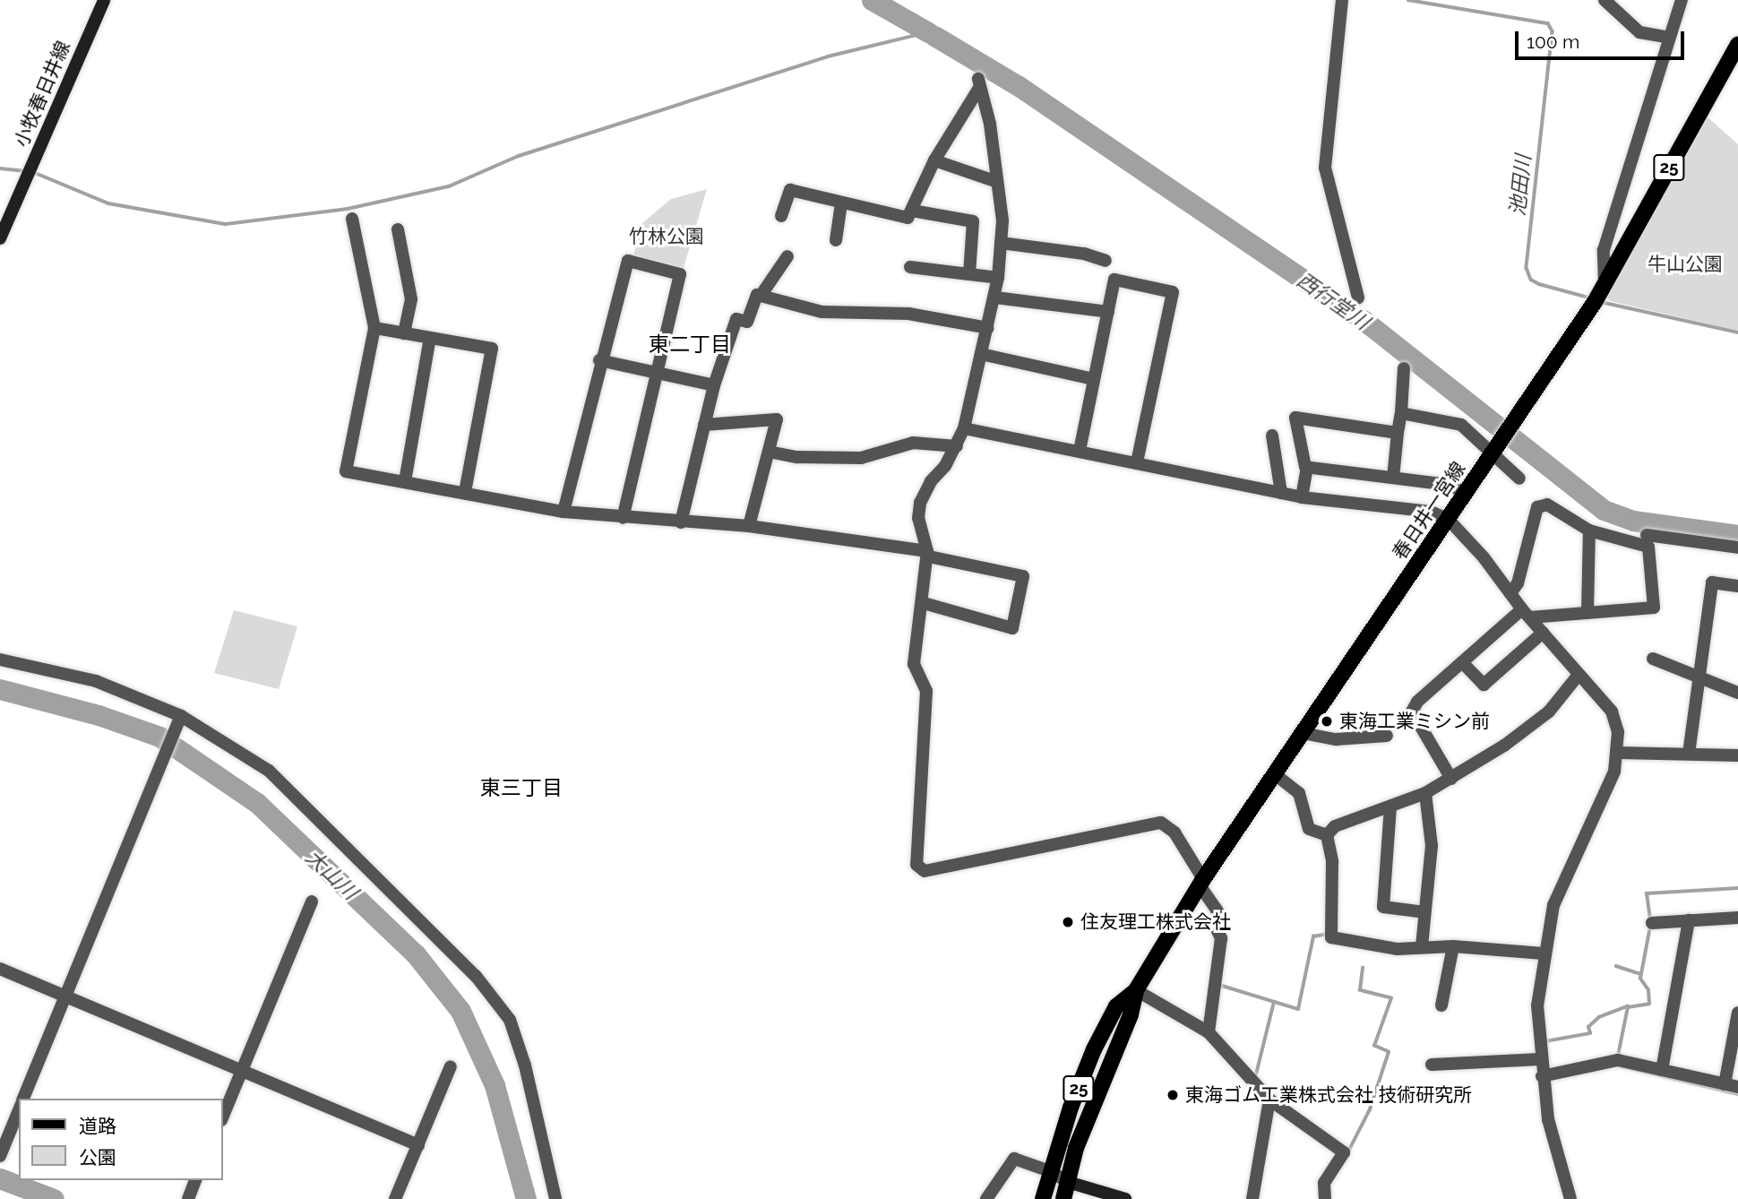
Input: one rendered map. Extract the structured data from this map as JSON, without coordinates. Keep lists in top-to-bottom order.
{
  "streets": {
    "main road": ["小牧春日井線", "25", "春日井一宮線"]
  },
  "districts": ["東二丁目", "東三丁目"],
  "water": ["池田川", "西行堂川", "大山川"],
  "parks": ["竹林公園", "牛山公園"],
  "places": ["東海工業ミシン前", "住友理工株式会社", "東海ゴム工業株式会社 技術研究所"],
  "legend": ["道路", "公園"],
  "scale_bar": "100 m"
}
